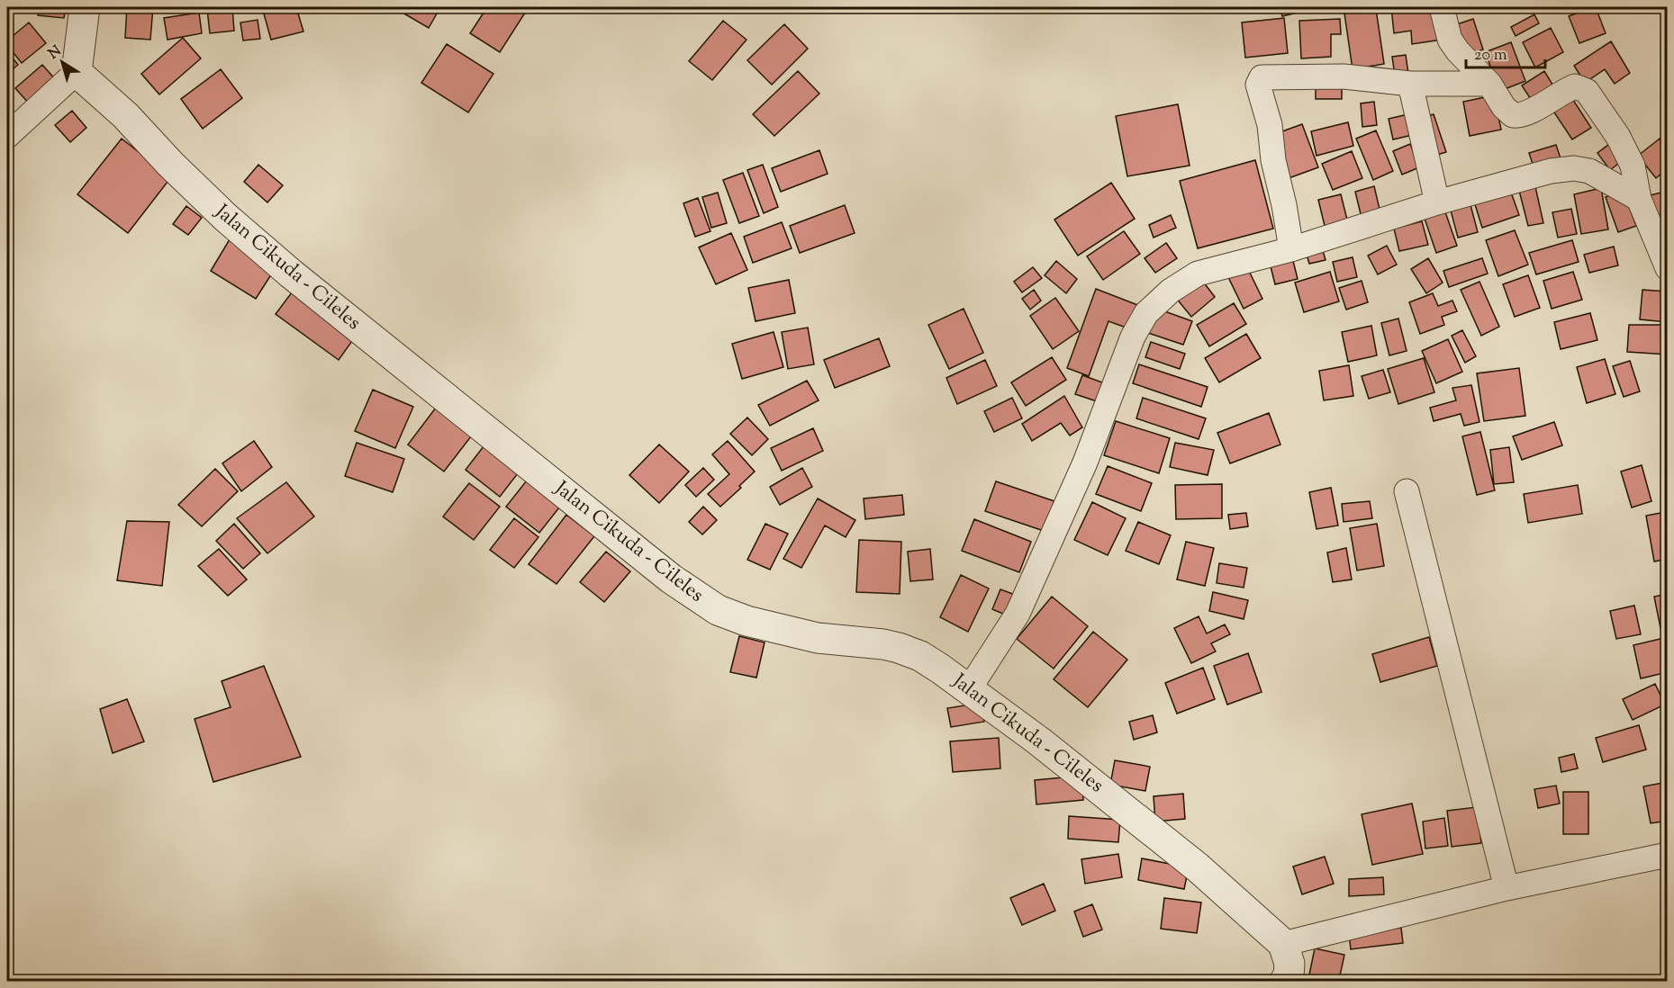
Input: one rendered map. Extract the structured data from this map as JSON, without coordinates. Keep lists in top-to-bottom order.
{
  "streets": {
    "street": ["Jalan Cikuda - Cileles"]
  },
  "scale_bar": "20 m",
  "north": "top left"
}
